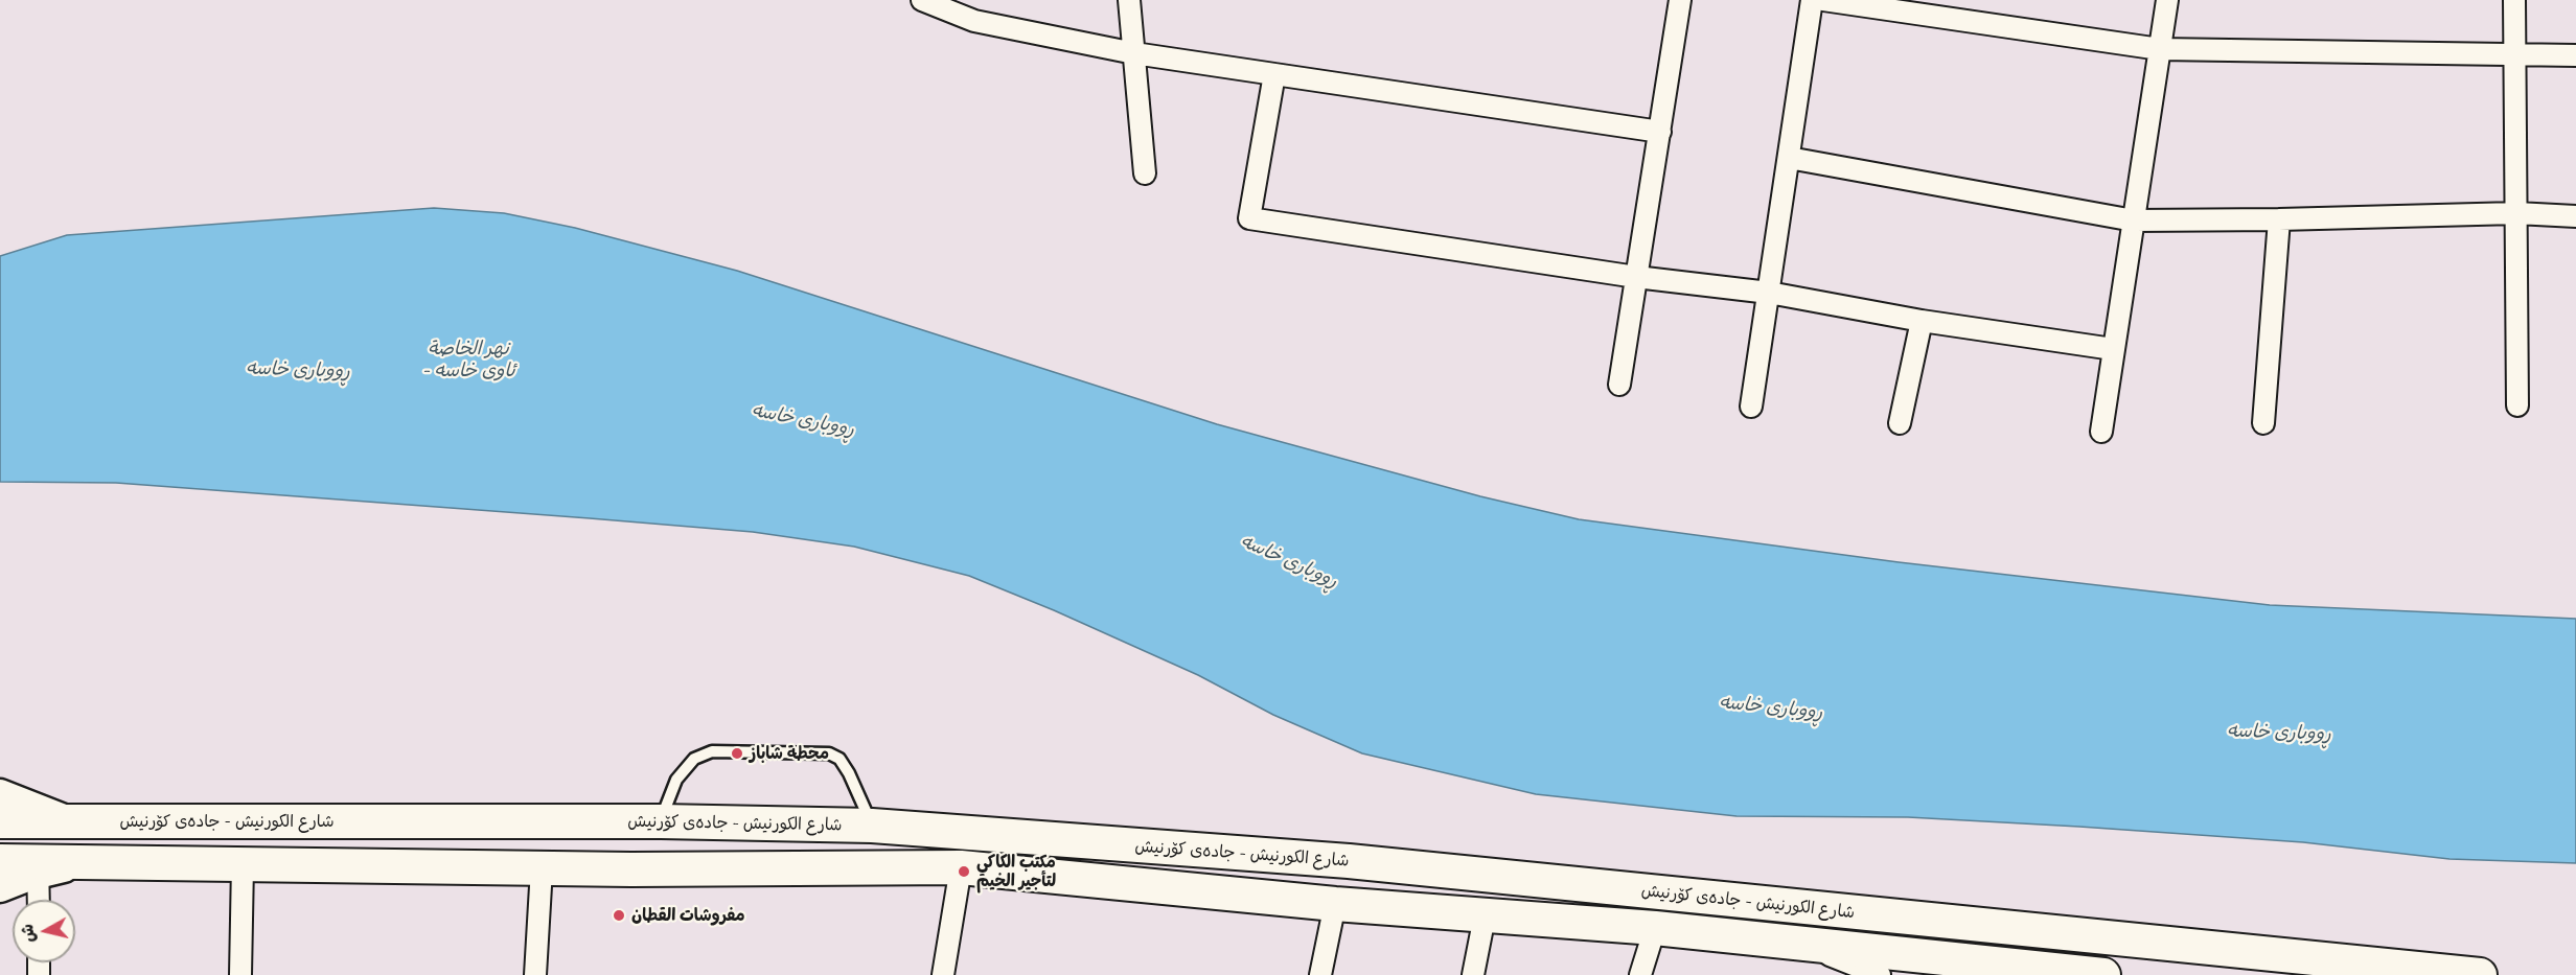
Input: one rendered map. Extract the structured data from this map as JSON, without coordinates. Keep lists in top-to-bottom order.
{
  "streets": {
    "main road": ["شارع الكورنيش - جادەی کۆرنیش"]
  },
  "water": ["نهر الخاصة - ئاوی خاسە", "ڕووباری خاسە"],
  "places": ["محطة شاباز", "مكتب الكاكي لتأجير الخيم", "مفروشات القطان"],
  "north": "left"
}
